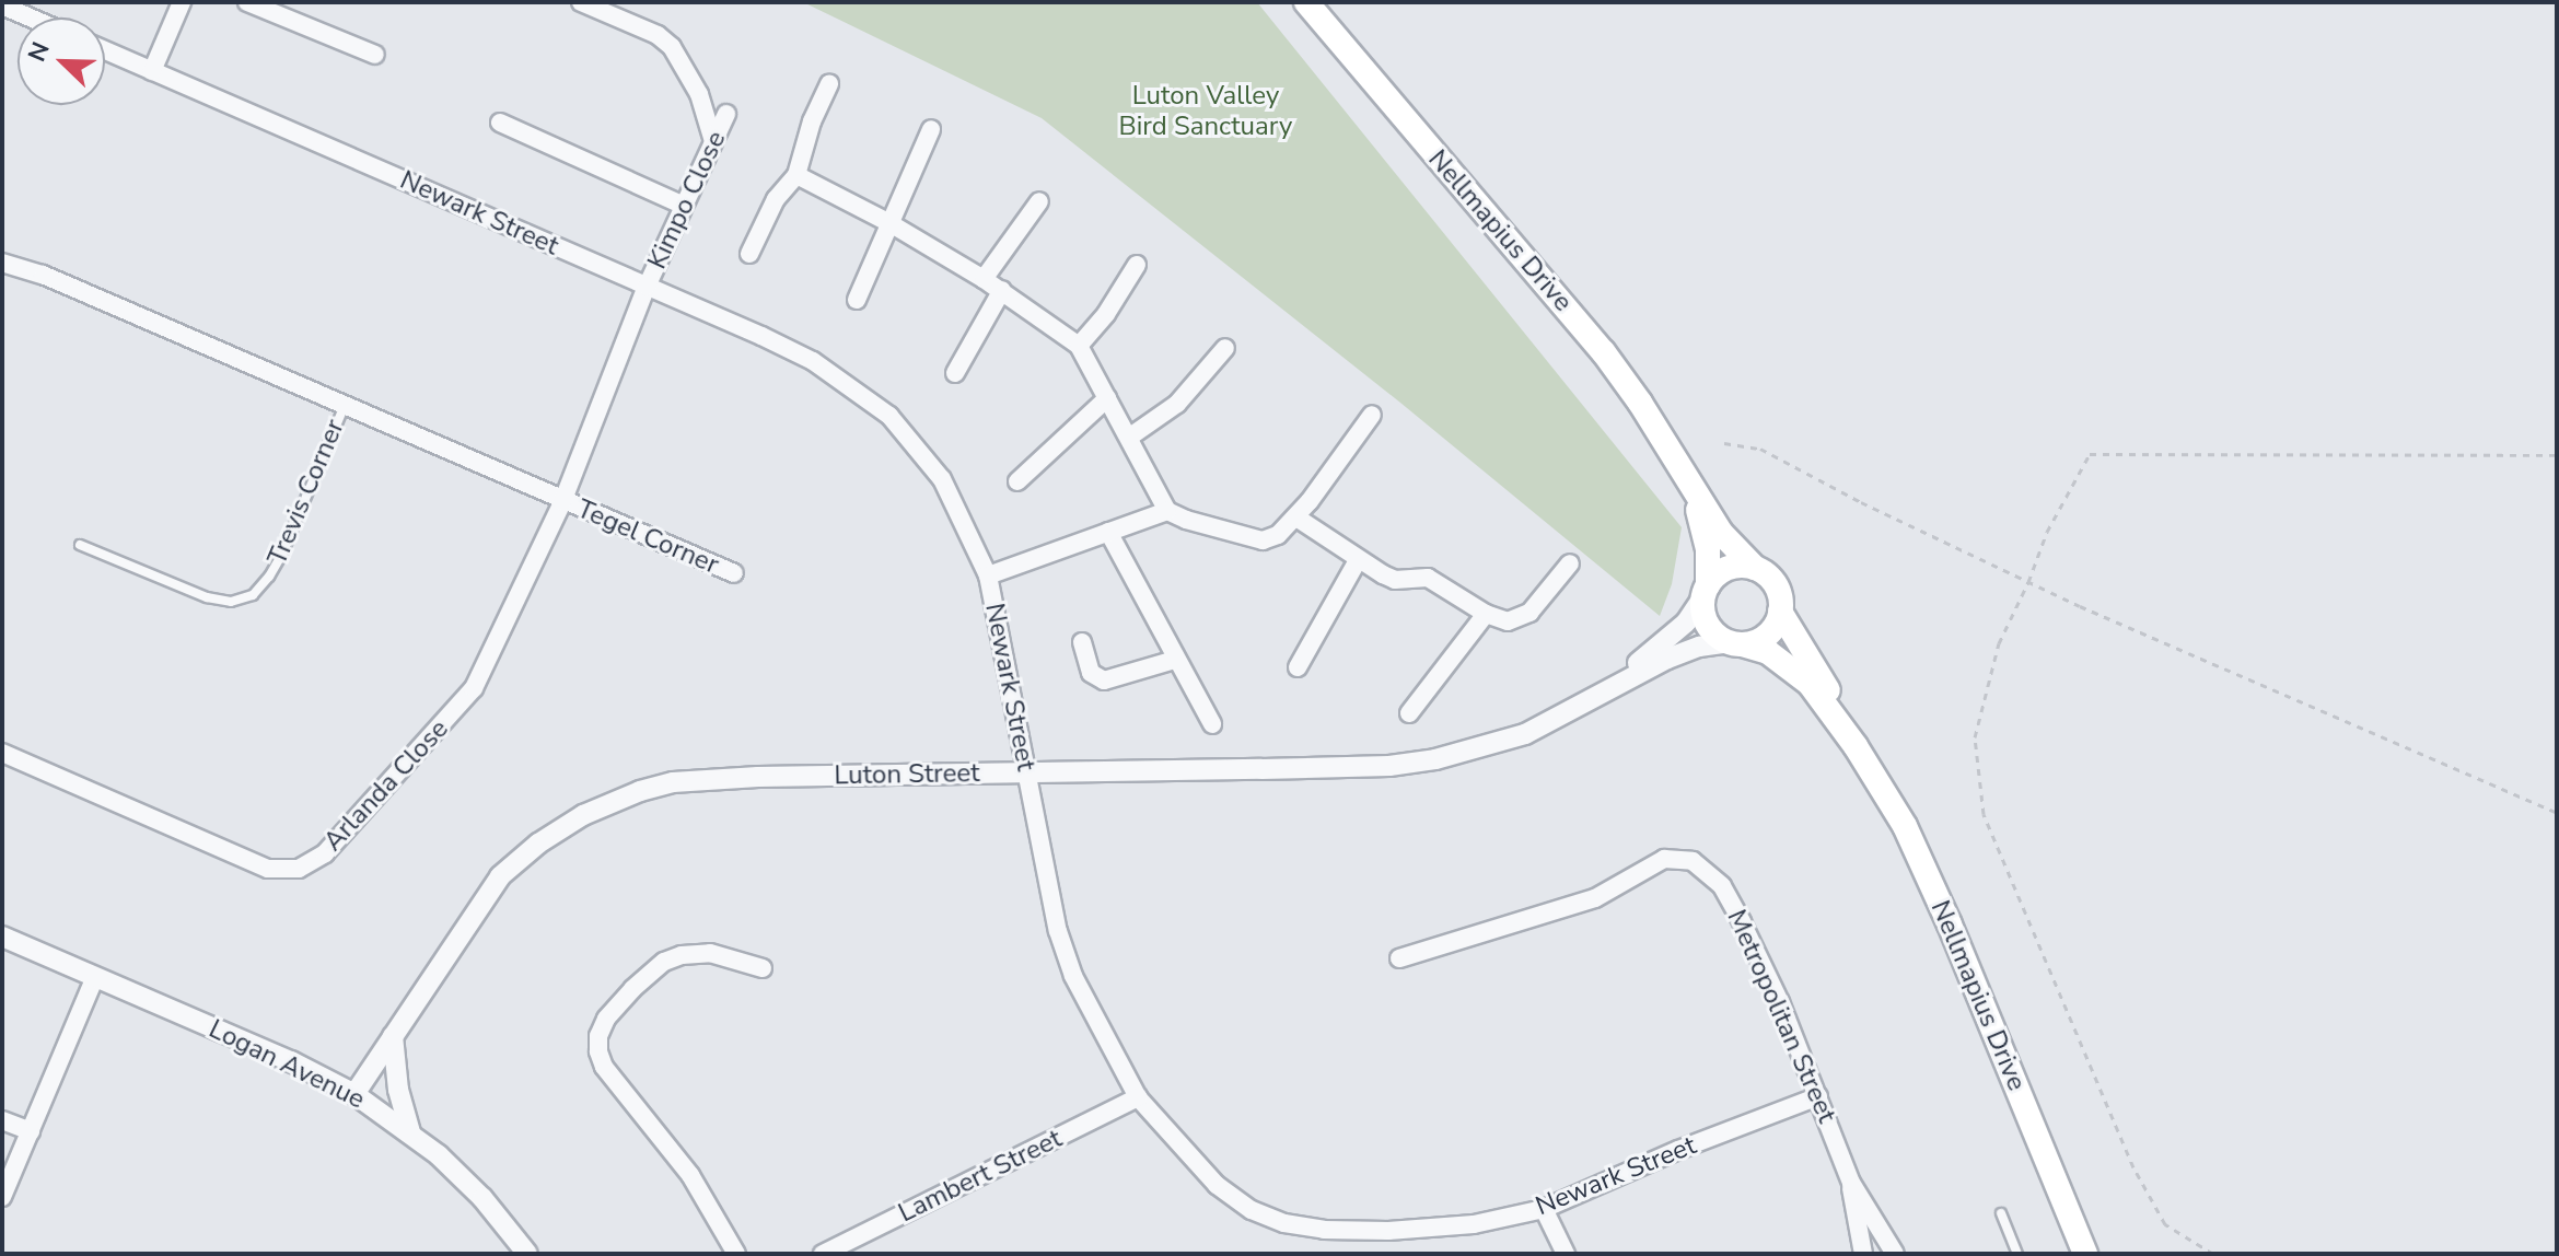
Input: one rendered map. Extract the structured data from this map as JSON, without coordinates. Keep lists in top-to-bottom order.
{
  "streets": {
    "main road": ["Nellmapius Drive"],
    "street": [
      "Kimpo Close",
      "Newark Street",
      "Tegel Corner",
      "Luton Street",
      "Arlanda Close",
      "Metropolitan Street",
      "Logan Avenue",
      "Lambert Street"
    ],
    "lane": ["Trevis Corner"]
  },
  "crossings": [
    ["Kimpo Close", "Newark Street"],
    ["Kimpo Close", "Arlanda Close"],
    ["Newark Street", "Luton Street"],
    ["Newark Street", "Arlanda Close"],
    ["Newark Street", "Metropolitan Street"],
    ["Newark Street", "Lambert Street"],
    ["Nellmapius Drive", "Luton Street"],
    ["Tegel Corner", "Arlanda Close"],
    ["Luton Street", "Logan Avenue"]
  ],
  "parks": ["Luton Valley Bird Sanctuary"],
  "north": "top left"
}
